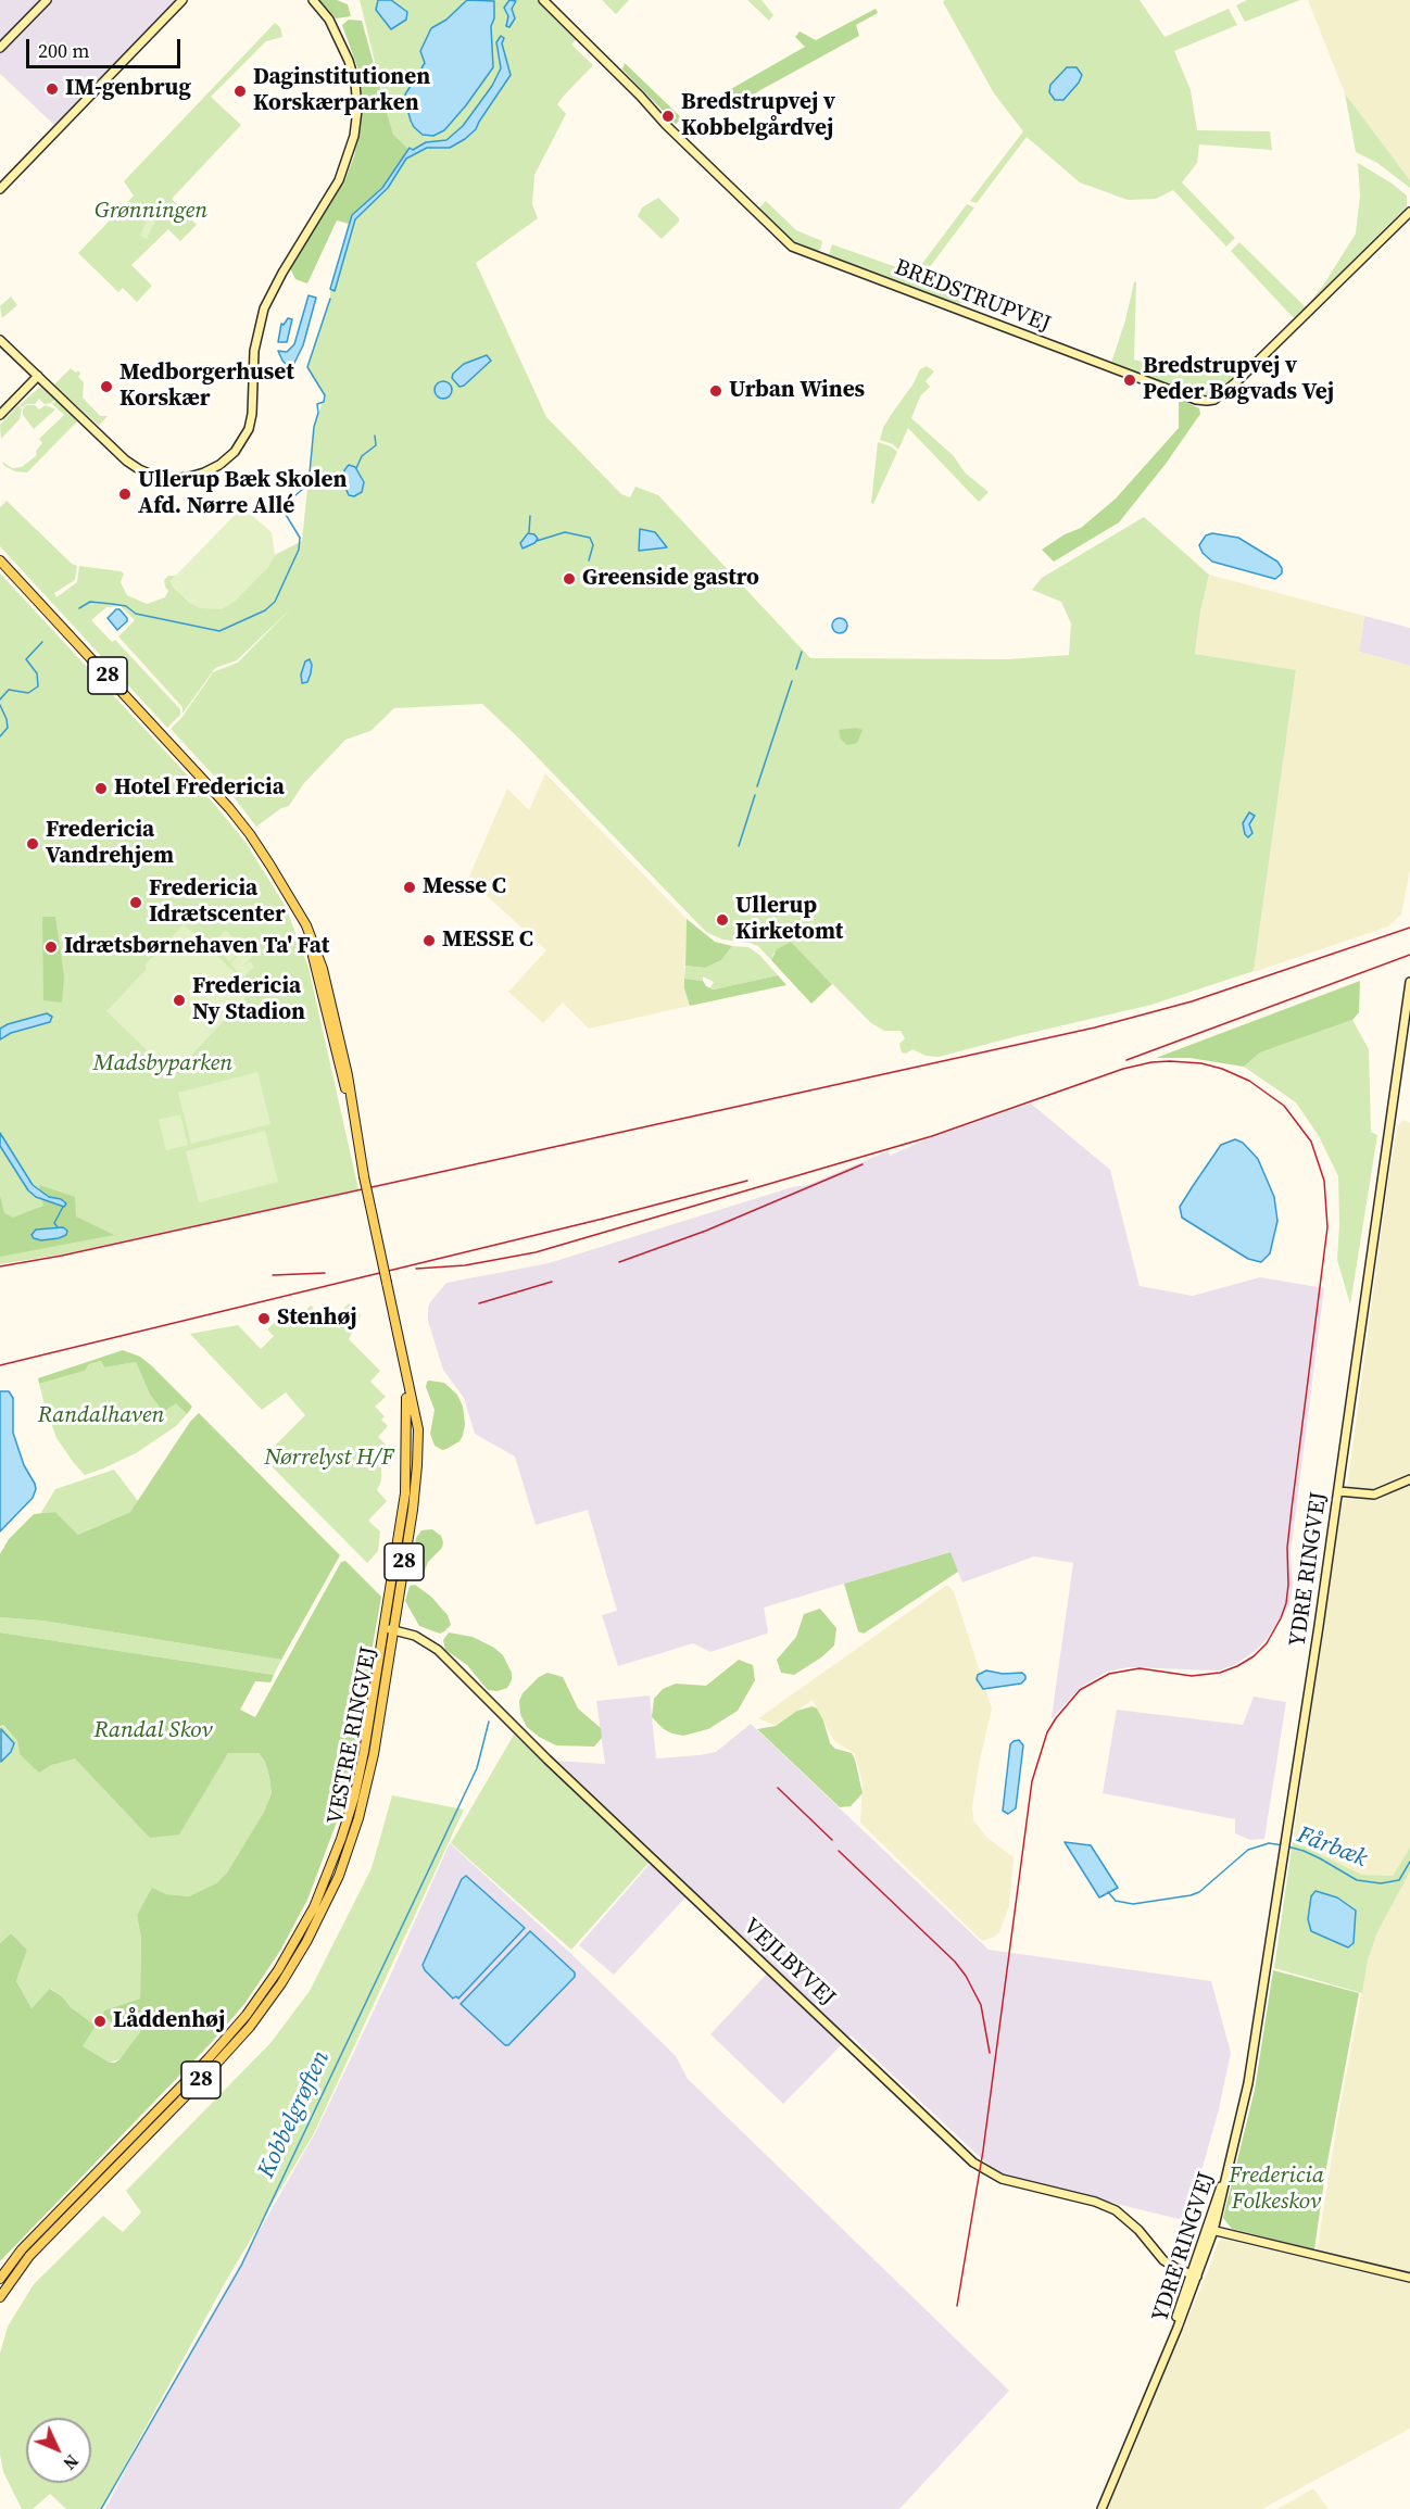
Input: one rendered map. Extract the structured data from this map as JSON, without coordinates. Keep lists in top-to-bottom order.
{
  "streets": {
    "main road": ["28", "VESTRE RINGVEJ"],
    "street": ["BREDSTRUPVEJ", "YDRE RINGVEJ", "VEJLBYVEJ"]
  },
  "crossings": [
    ["YDRE RINGVEJ", "VEJLBYVEJ"],
    ["VESTRE RINGVEJ", "VEJLBYVEJ"]
  ],
  "water": ["Fårbæk", "Kobbelgrøften"],
  "parks": [
    "Grønningen",
    "Madsbyparken",
    "Randalhaven",
    "Nørrelyst H/F",
    "Randal Skov",
    "Fredericia Folkeskov"
  ],
  "places": [
    "IM-genbrug",
    "Daginstitutionen Korskærparken",
    "Bredstrupvej v Kobbelgårdvej",
    "Bredstrupvej v Peder Bøgvads Vej",
    "Medborgerhuset Korskær",
    "Urban Wines",
    "Ullerup Bæk Skolen Afd. Nørre Allé",
    "Greenside gastro",
    "Hotel Fredericia",
    "Fredericia Vandrehjem",
    "Messe C",
    "Fredericia Idrætscenter",
    "Ullerup Kirketomt",
    "MESSE C",
    "Idrætsbørnehaven Ta' Fat",
    "Fredericia Ny Stadion",
    "Stenhøj",
    "Låddenhøj"
  ],
  "scale_bar": "200 m",
  "north": "bottom right"
}
